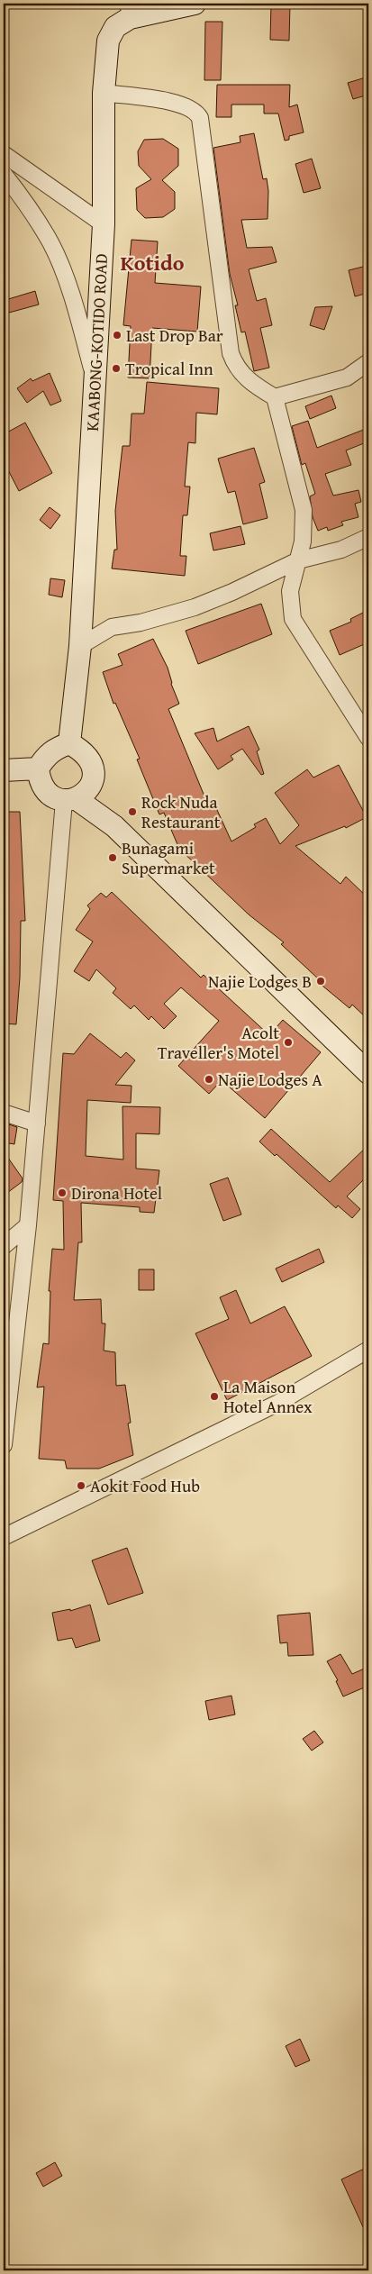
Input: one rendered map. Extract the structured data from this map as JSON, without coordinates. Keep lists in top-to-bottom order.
{
  "streets": {
    "street": ["KAABONG-KOTIDO ROAD"]
  },
  "districts": ["Kotido"],
  "places": [
    "Last Drop Bar",
    "Tropical Inn",
    "Rock Nuda Restaurant",
    "Bunagami Supermarket",
    "Najie Lodges B",
    "Acolt Traveller's Motel",
    "Najie Lodges A",
    "Dirona Hotel",
    "La Maison Hotel Annex",
    "Aokit Food Hub"
  ]
}
